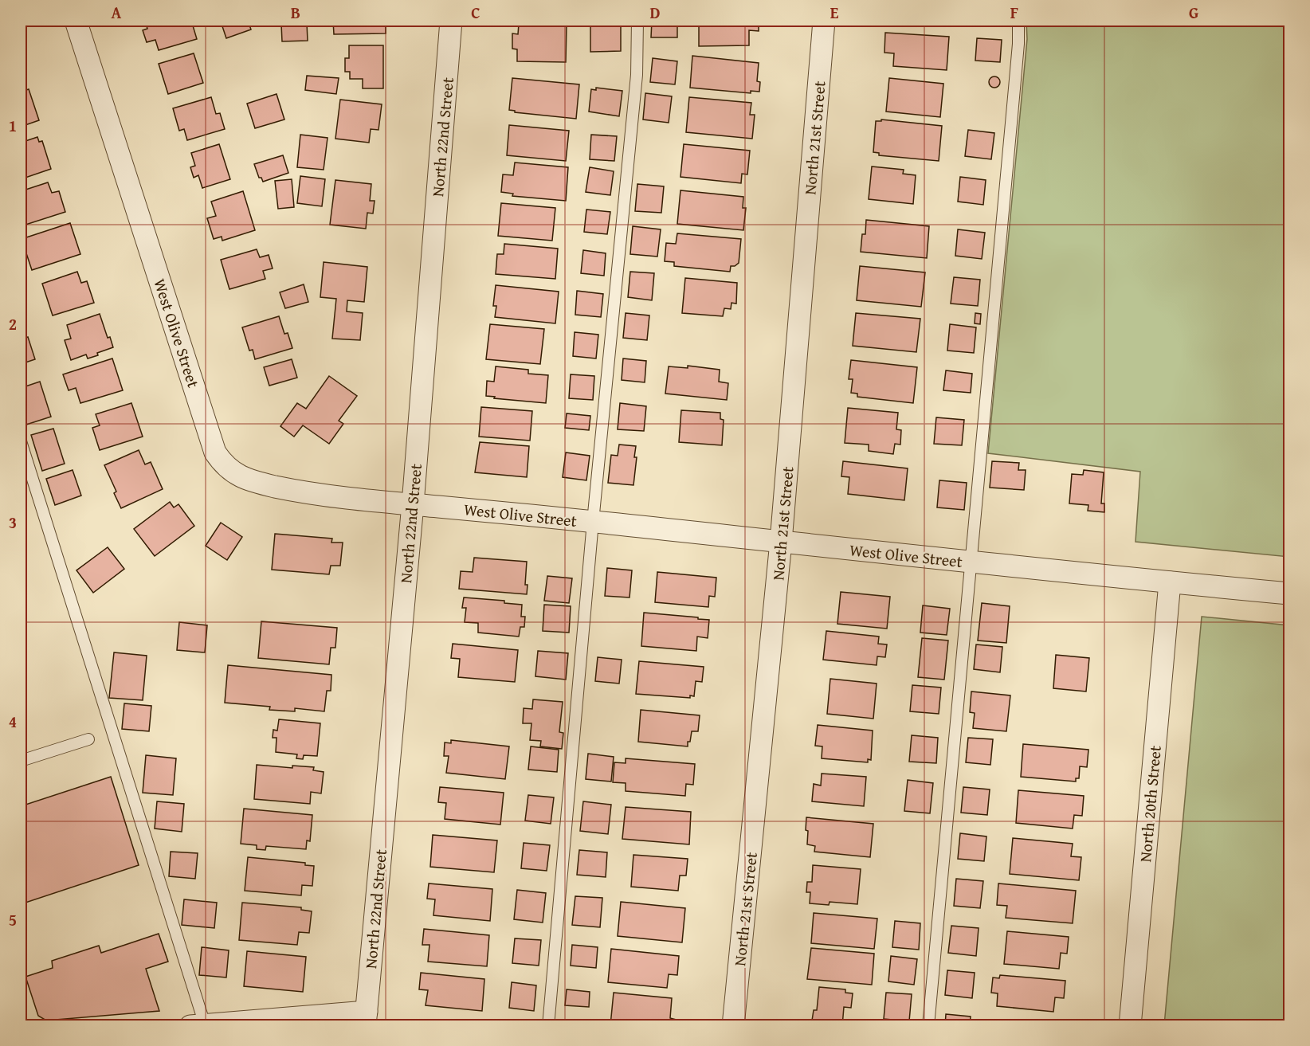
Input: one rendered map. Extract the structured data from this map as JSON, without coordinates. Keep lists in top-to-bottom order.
{
  "streets": {
    "street": [
      "North 22nd Street",
      "North 21st Street",
      "West Olive Street",
      "North 20th Street"
    ]
  },
  "crossings": [
    ["North 22nd Street", "West Olive Street"],
    ["North 21st Street", "West Olive Street"],
    ["West Olive Street", "North 20th Street"]
  ],
  "grid": {
    "columns": [
      "A",
      "B",
      "C",
      "D",
      "E",
      "F",
      "G"
    ],
    "rows": [
      "1",
      "2",
      "3",
      "4",
      "5"
    ]
  }
}
